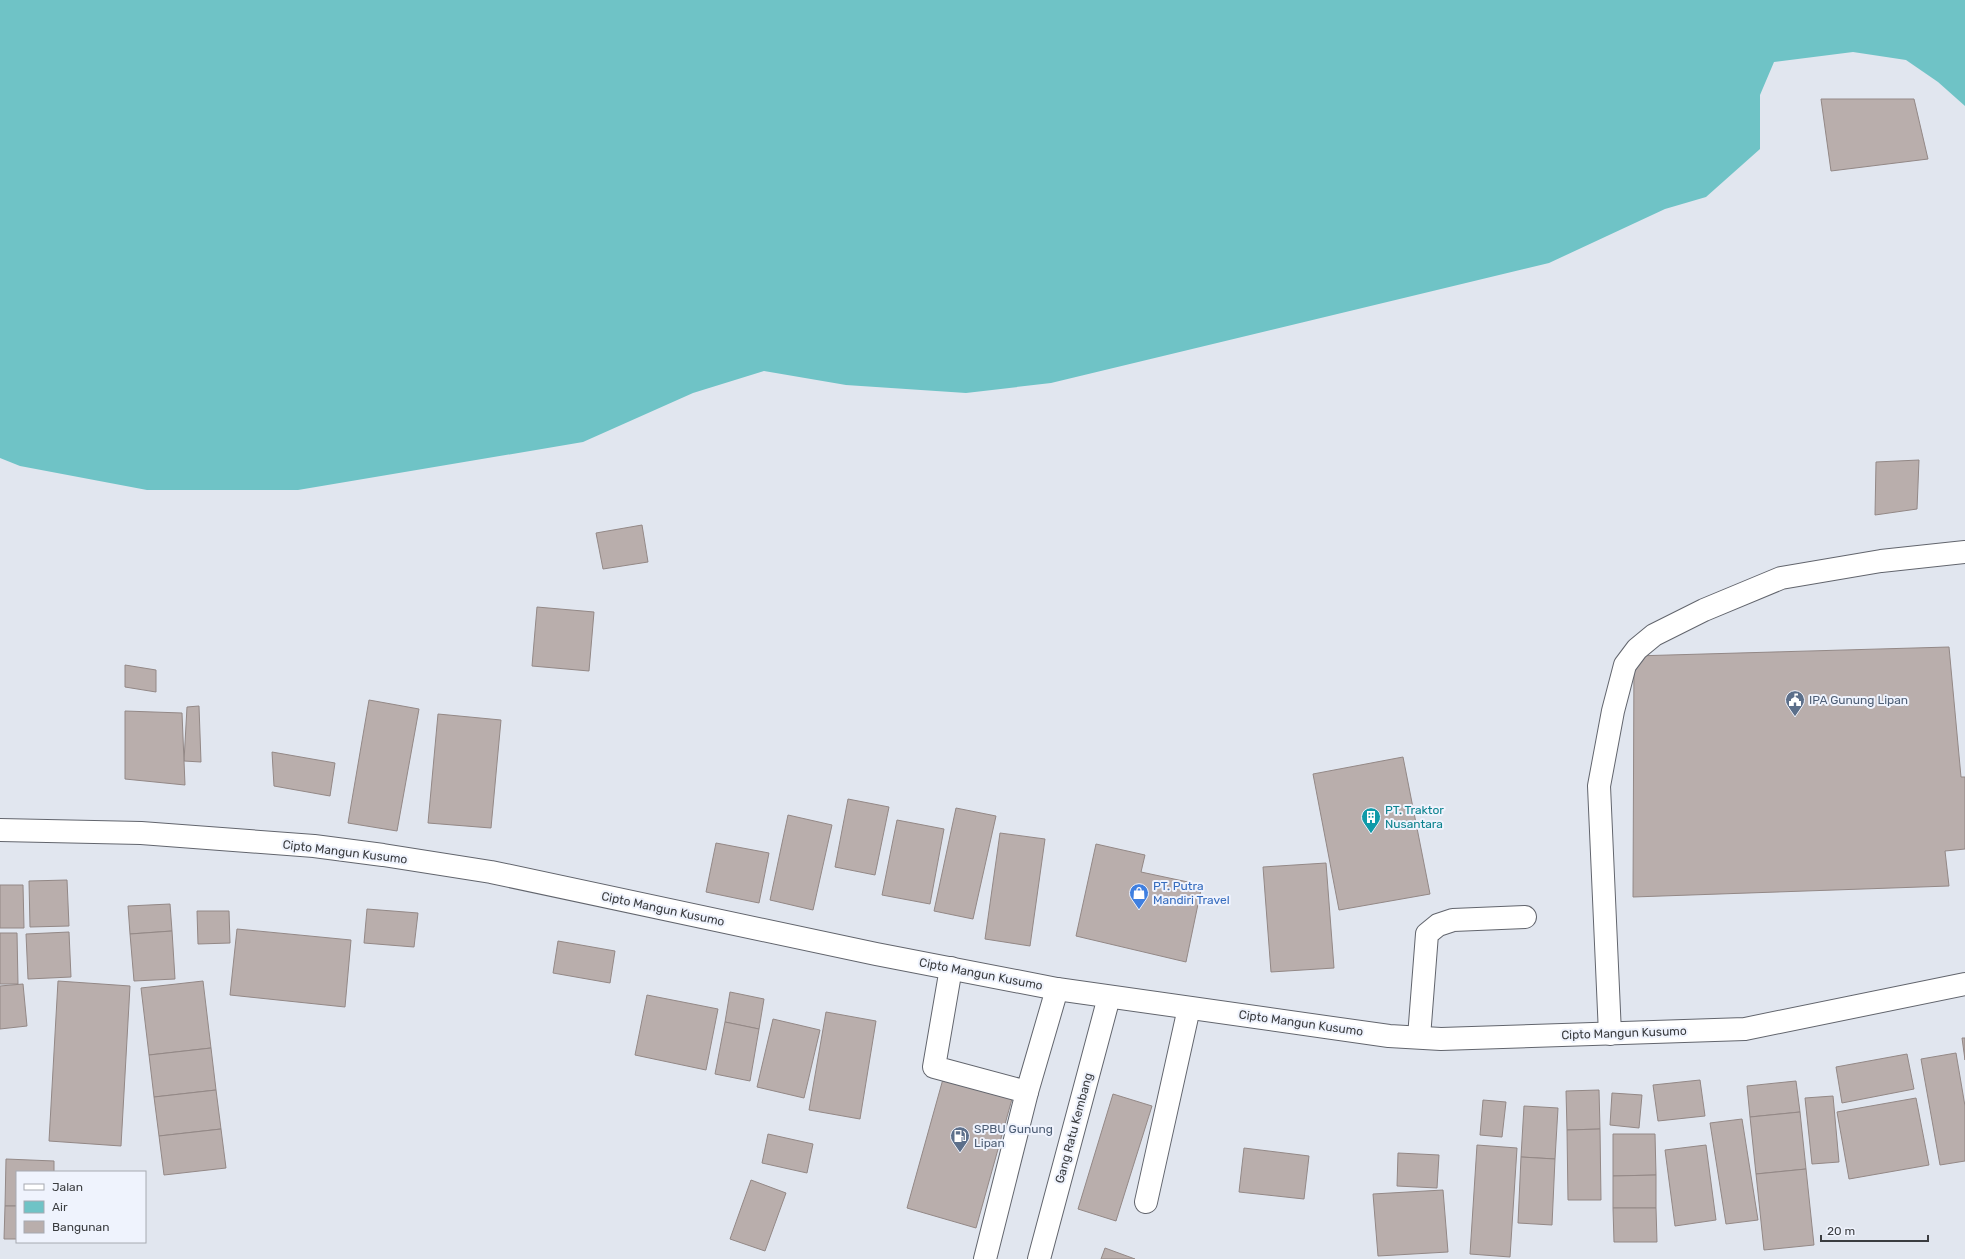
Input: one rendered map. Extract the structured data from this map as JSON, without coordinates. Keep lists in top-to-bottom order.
{
  "streets": {
    "main road": ["Cipto Mangun Kusumo", "Gang Ratu Kembang"]
  },
  "crossings": [
    ["Cipto Mangun Kusumo", "Gang Ratu Kembang"]
  ],
  "places": {
    "public building": ["IPA Gunung Lipan"],
    "building": ["PT. Traktor Nusantara"],
    "shop": ["PT. Putra Mandiri Travel"],
    "fuel station": ["SPBU Gunung Lipan"]
  },
  "legend": ["Jalan", "Air", "Bangunan"],
  "scale_bar": "20 m"
}
